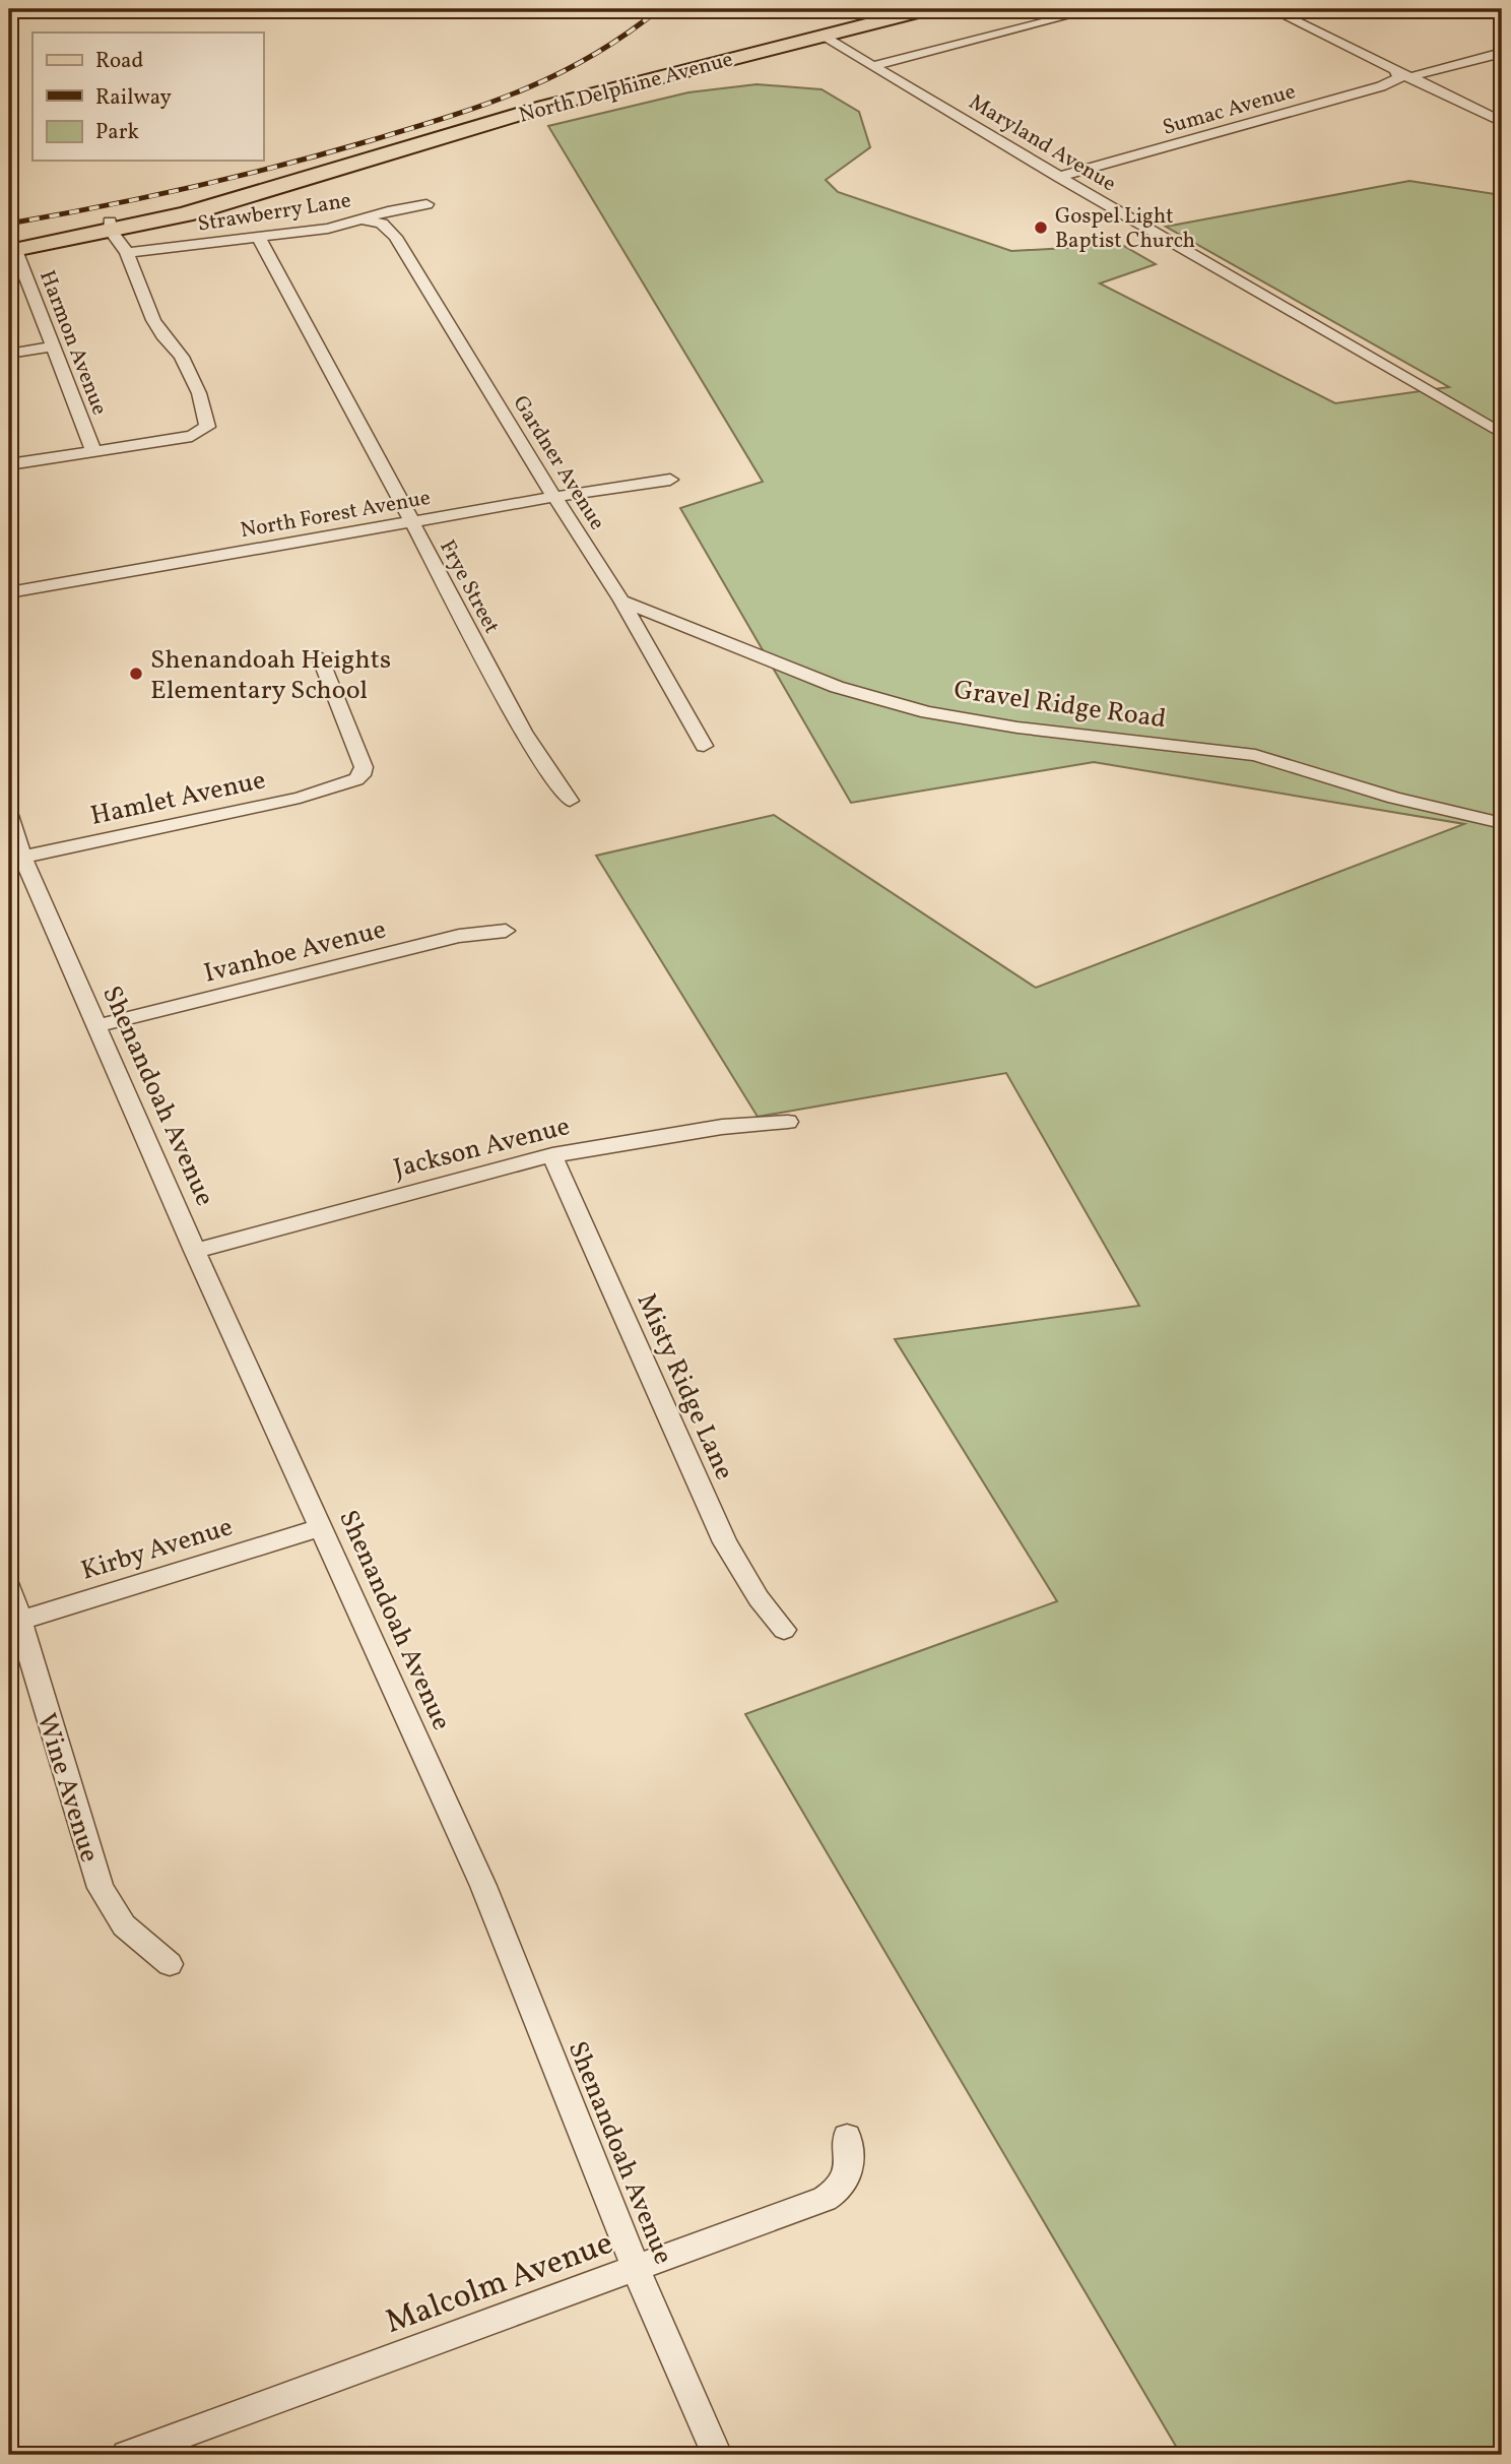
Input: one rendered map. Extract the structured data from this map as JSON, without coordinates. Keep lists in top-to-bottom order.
{
  "streets": {
    "main road": ["North Delphine Avenue"],
    "street": [
      "Sumac Avenue",
      "Maryland Avenue",
      "Strawberry Lane",
      "Harmon Avenue",
      "Gardner Avenue",
      "North Forest Avenue",
      "Frye Street",
      "Gravel Ridge Road",
      "Hamlet Avenue",
      "Ivanhoe Avenue",
      "Shenandoah Avenue",
      "Jackson Avenue",
      "Misty Ridge Lane",
      "Kirby Avenue",
      "Wine Avenue",
      "Malcolm Avenue"
    ]
  },
  "crossings": [
    ["North Delphine Avenue", "Maryland Avenue"],
    ["North Delphine Avenue", "Harmon Avenue"],
    ["Sumac Avenue", "Maryland Avenue"],
    ["Strawberry Lane", "Gardner Avenue"],
    ["Strawberry Lane", "Frye Street"],
    ["Gardner Avenue", "North Forest Avenue"],
    ["Gardner Avenue", "Gravel Ridge Road"],
    ["North Forest Avenue", "Frye Street"],
    ["Hamlet Avenue", "Shenandoah Avenue"],
    ["Ivanhoe Avenue", "Shenandoah Avenue"],
    ["Shenandoah Avenue", "Jackson Avenue"],
    ["Shenandoah Avenue", "Kirby Avenue"],
    ["Shenandoah Avenue", "Malcolm Avenue"],
    ["Jackson Avenue", "Misty Ridge Lane"],
    ["Kirby Avenue", "Wine Avenue"]
  ],
  "places": ["Gospel Light Baptist Church", "Shenandoah Heights Elementary School"],
  "legend": ["Road", "Railway", "Park"]
}
